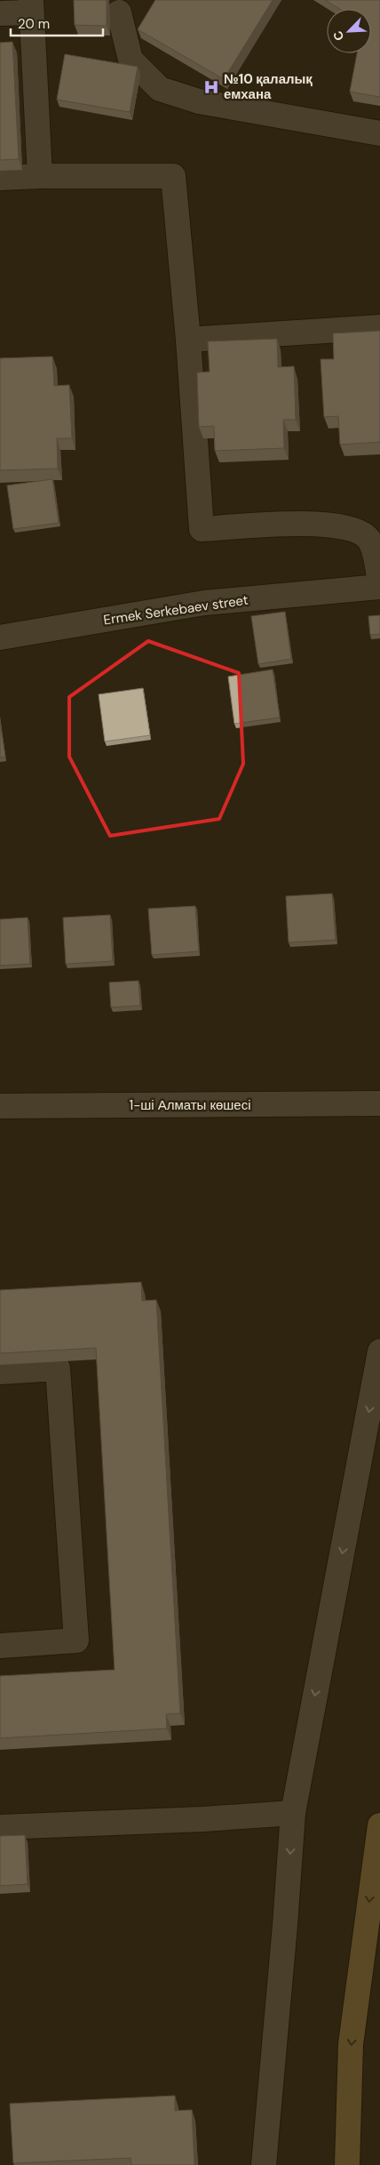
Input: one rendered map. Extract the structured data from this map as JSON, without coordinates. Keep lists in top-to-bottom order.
{
  "streets": {
    "street": ["Ermek Serkebaev street", "1-ші Алматы көшесі"]
  },
  "places": {
    "hospital": ["№10 қалалық емхана"]
  },
  "scale_bar": "20 m",
  "north": "bottom left"
}
